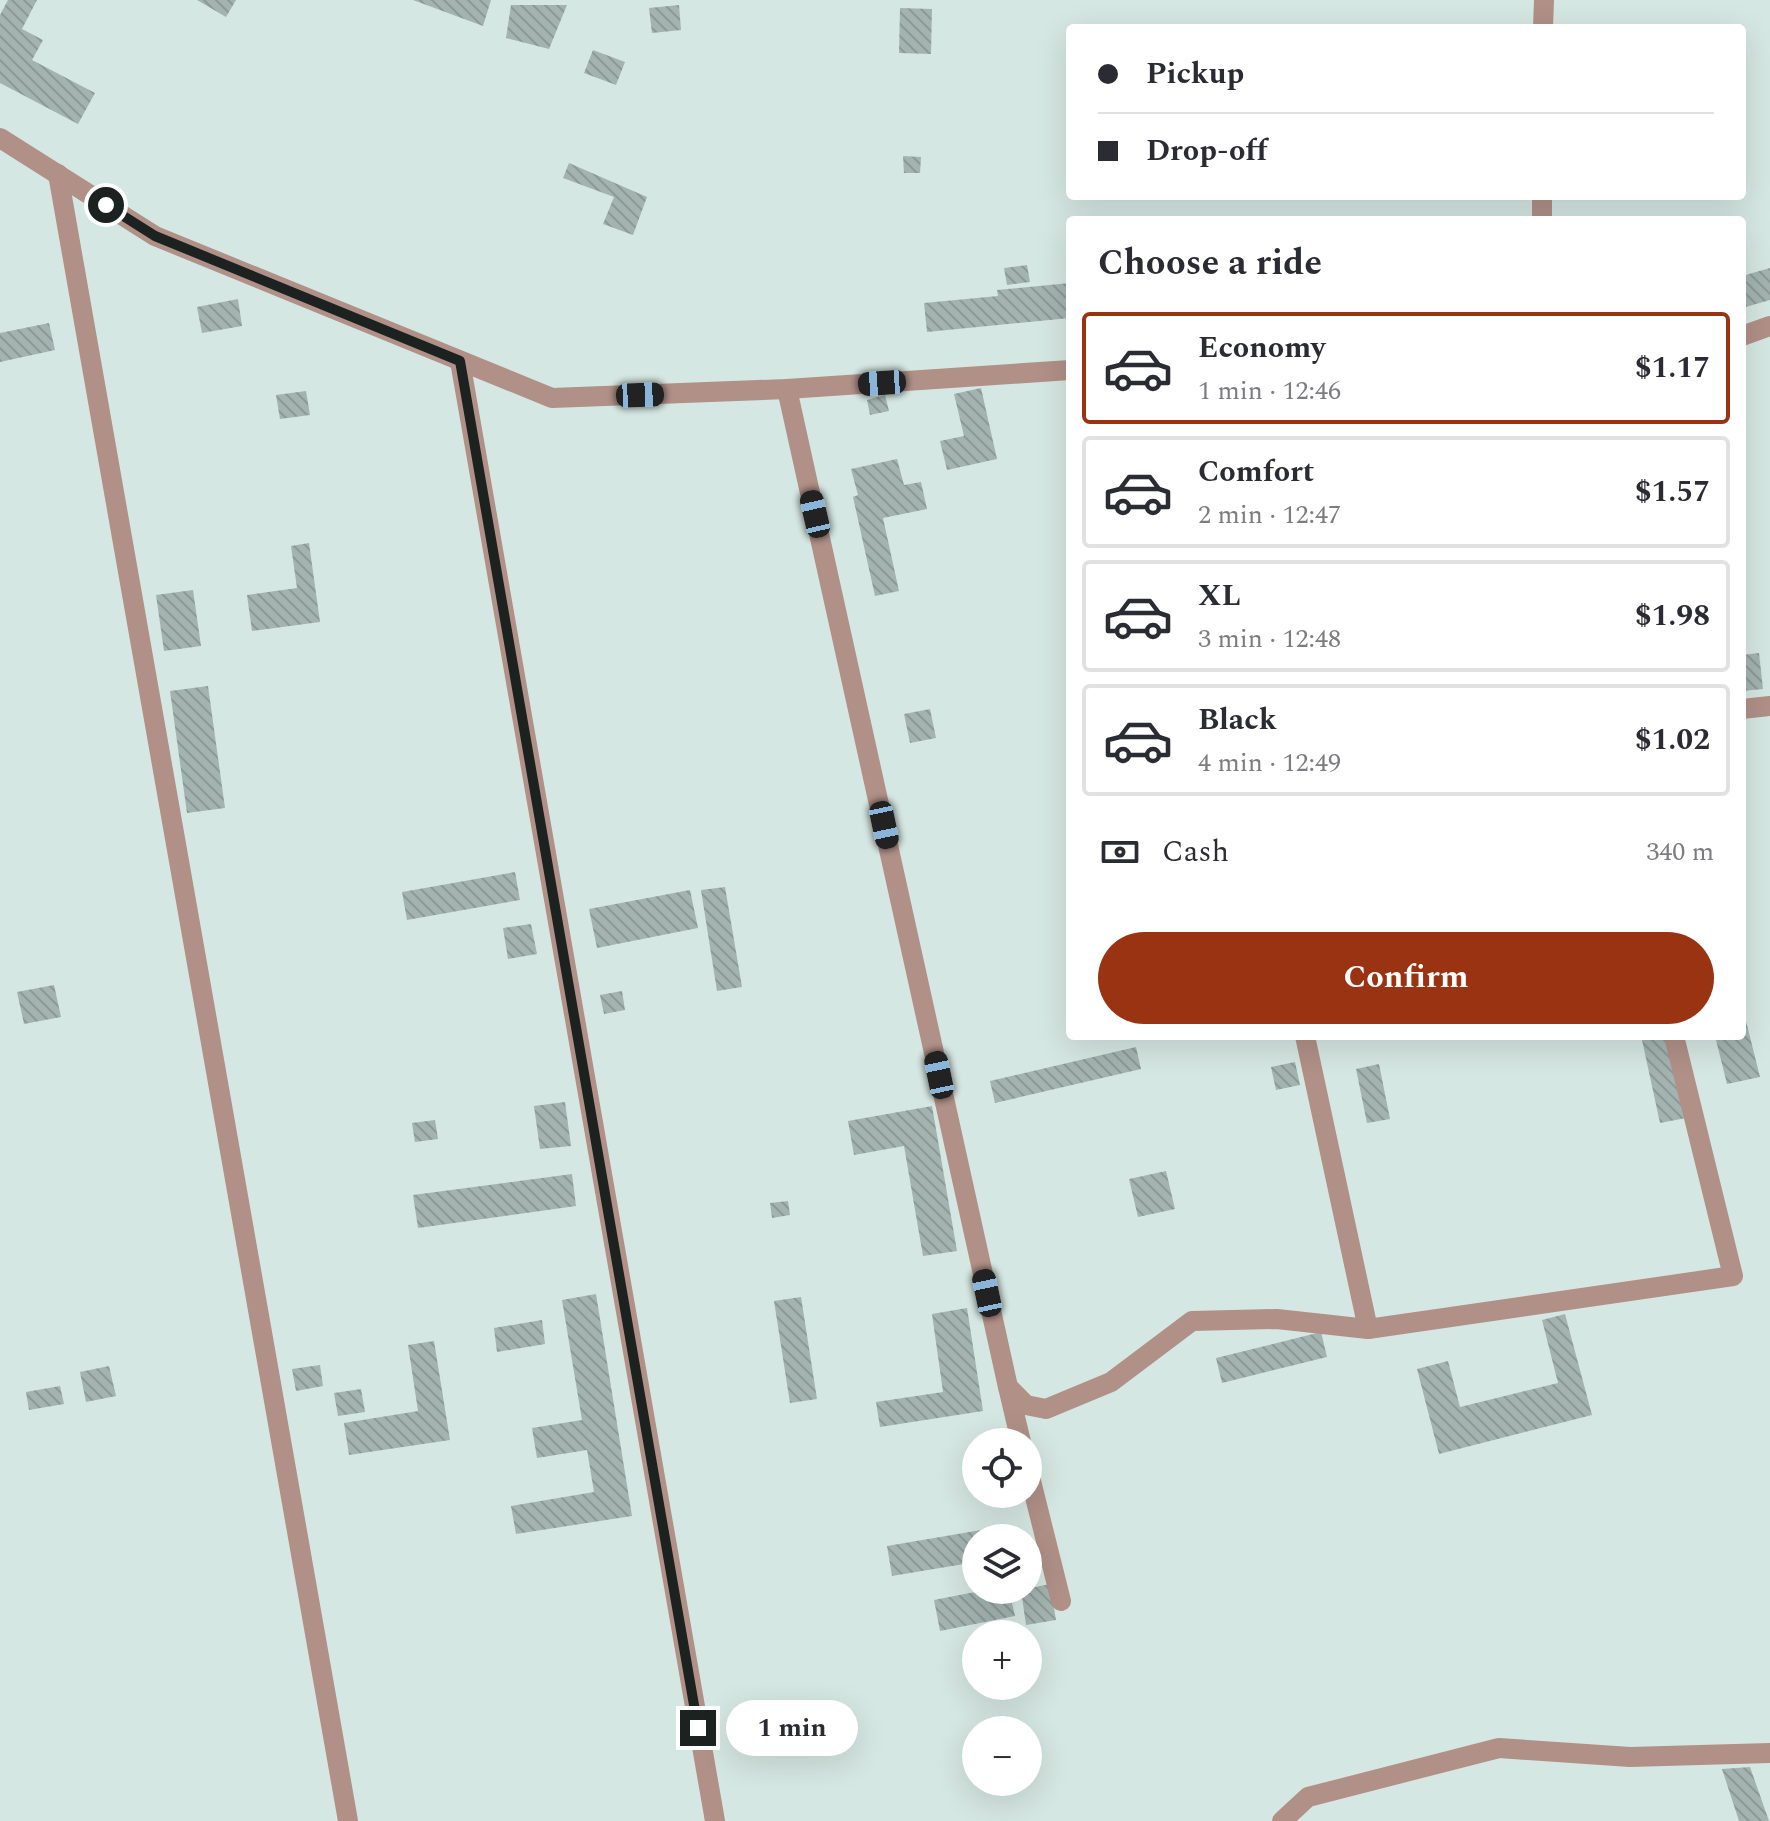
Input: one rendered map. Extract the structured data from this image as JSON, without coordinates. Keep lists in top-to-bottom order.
{
  "page": {
    "banner": ["Pickup", "Drop-off"],
    "heading": "Choose a ride",
    "list": [
      {
        "name": "Economy",
        "note": "1 min · 12:46",
        "value": "$1.17"
      },
      {
        "name": "Comfort",
        "note": "2 min · 12:47",
        "value": "$1.57"
      },
      {
        "name": "XL",
        "note": "3 min · 12:48",
        "value": "$1.98"
      },
      {
        "name": "Black",
        "note": "4 min · 12:49",
        "value": "$1.02"
      }
    ],
    "pay": ["Cash", "340 m"],
    "buttons": "Confirm",
    "map_buttons": ["+", "−"],
    "bubble": "1 min"
  }
}
